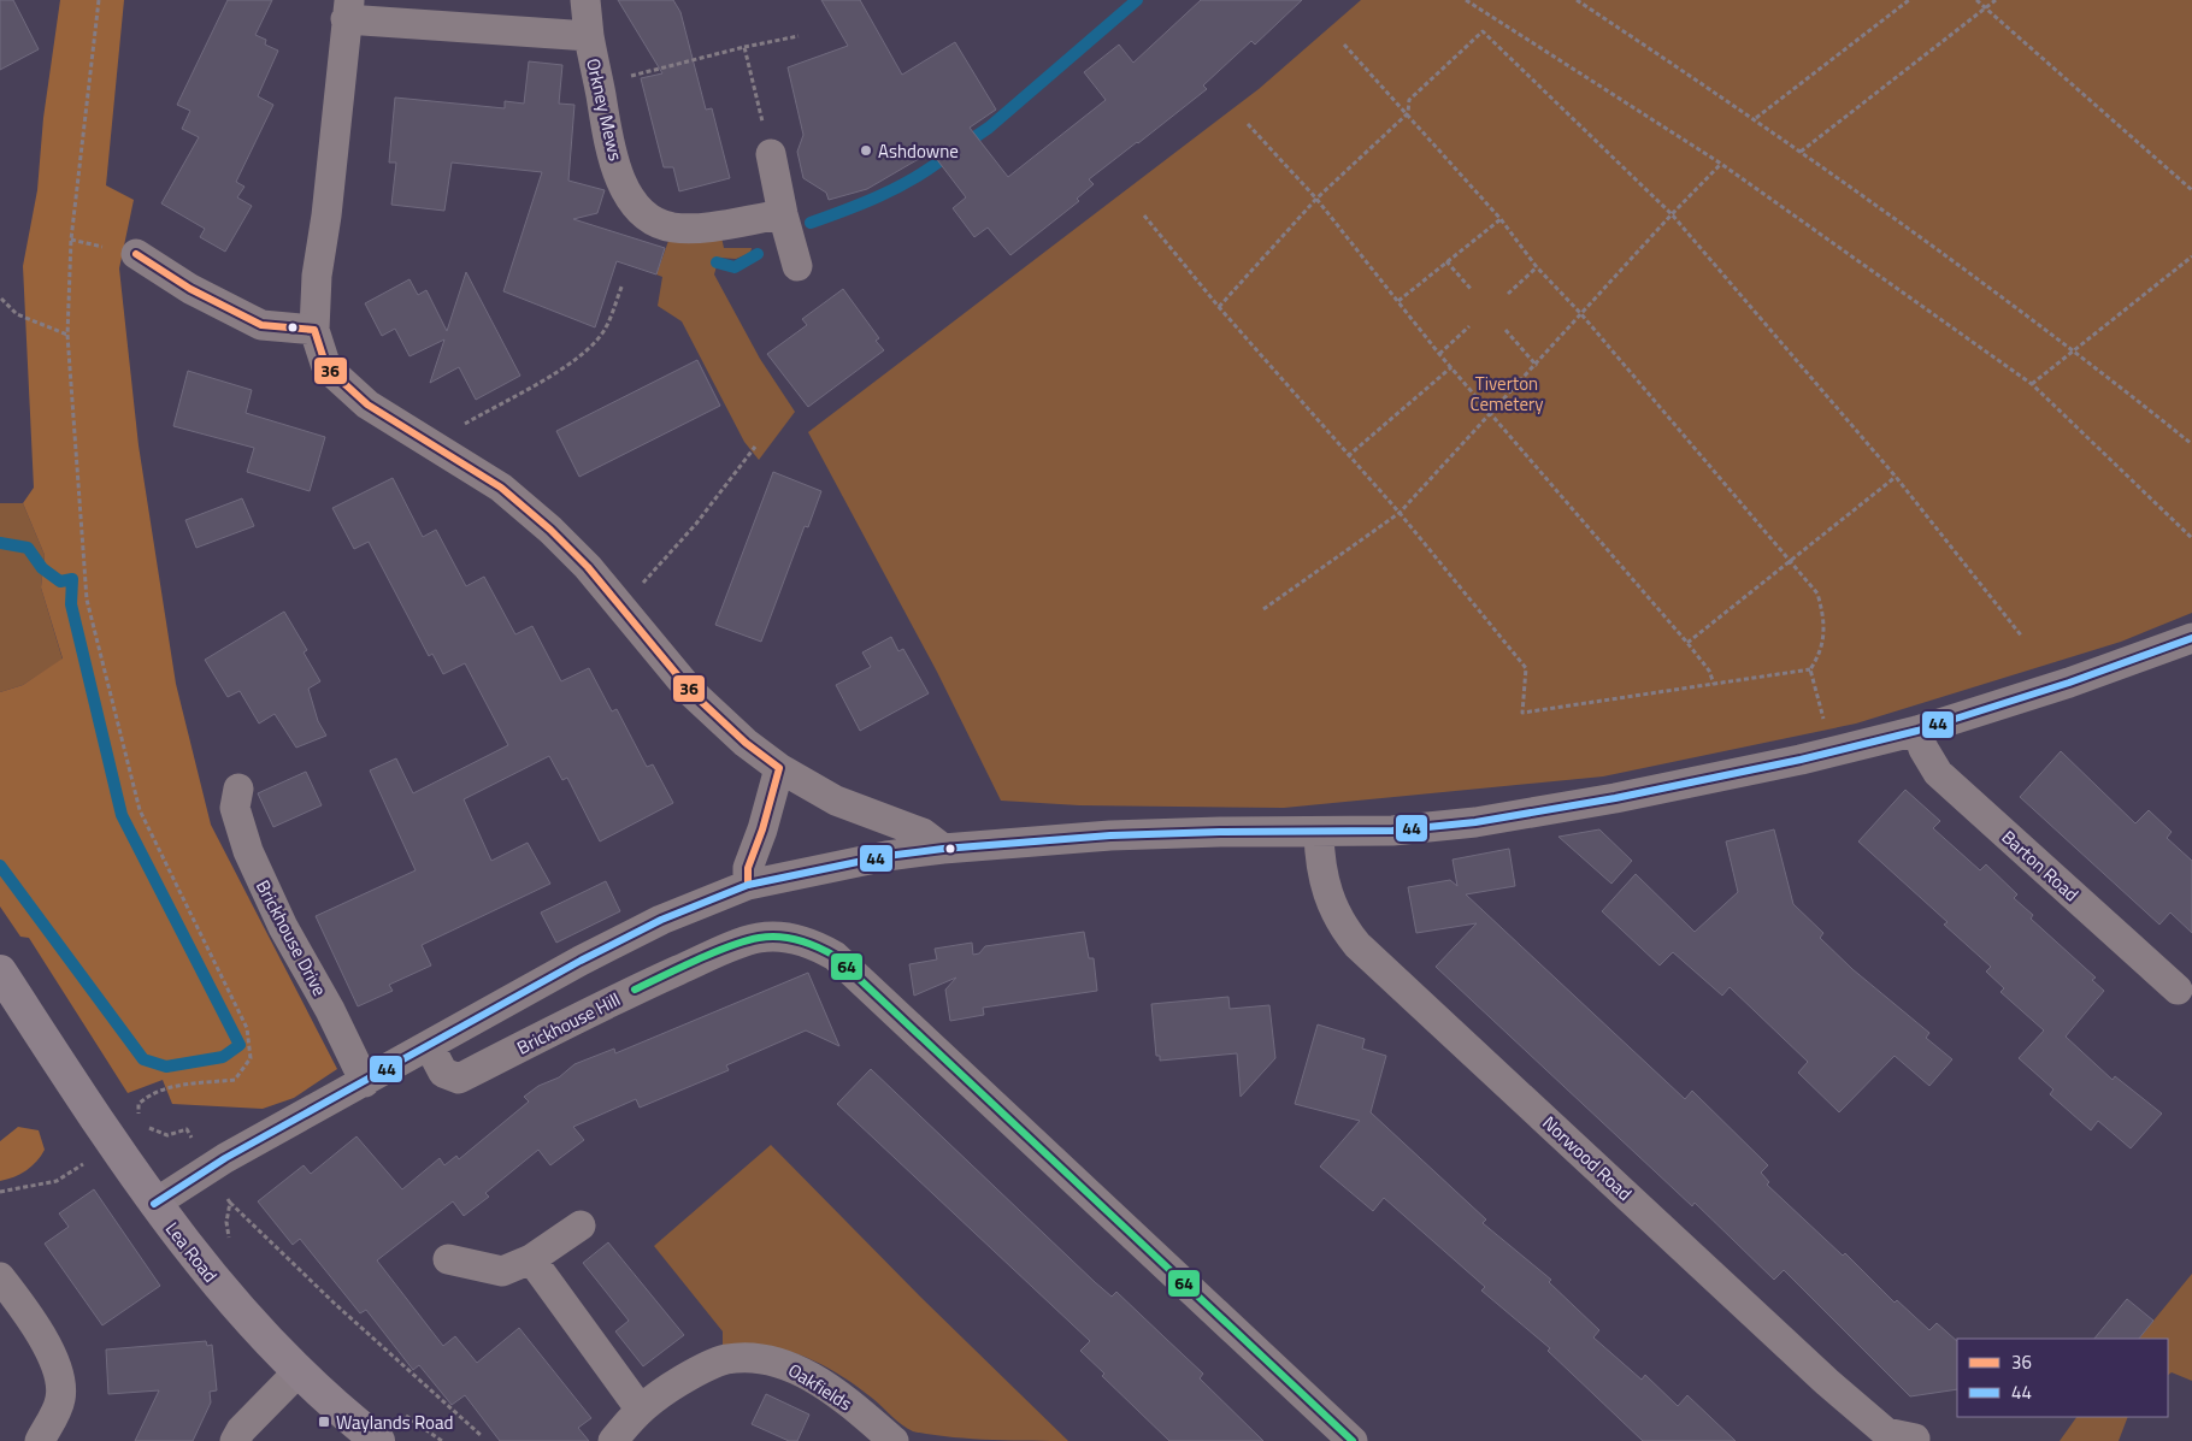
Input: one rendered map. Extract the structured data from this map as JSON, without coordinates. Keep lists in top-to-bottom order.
{
  "streets": {
    "street": [
      "Orkney Mews",
      "Barton Road",
      "Brickhouse Drive",
      "Brickhouse Hill",
      "Norwood Road",
      "Lea Road",
      "Oakfields"
    ]
  },
  "parks": ["Tiverton Cemetery"],
  "places": {
    "other": ["Ashdowne"],
    "transit": ["Waylands Road"]
  },
  "lines": ["transit line 36", "transit line 44", "transit line 64"],
  "legend": ["36", "44"]
}
